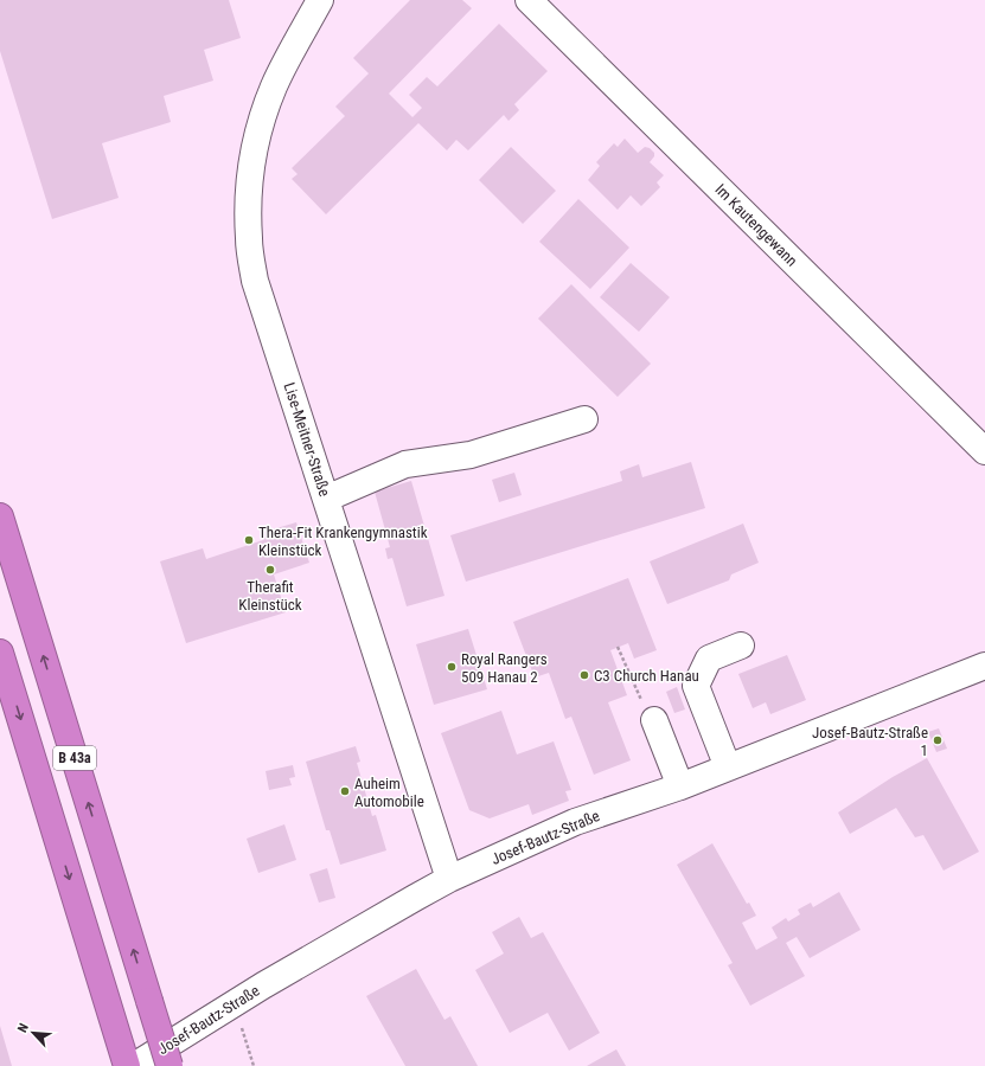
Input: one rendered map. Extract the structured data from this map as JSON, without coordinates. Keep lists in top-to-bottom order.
{
  "streets": {
    "highway": ["B 43a"],
    "street": ["Im Kautengewann", "Lise-Meitner-Straße", "Josef-Bautz-Straße"]
  },
  "crossings": [
    ["Lise-Meitner-Straße", "Josef-Bautz-Straße"]
  ],
  "places": [
    "Thera-Fit Krankengymnastik Kleinstück",
    "Therafit Kleinstück",
    "Royal Rangers 509 Hanau 2",
    "C3 Church Hanau",
    "Josef-Bautz-Straße 1",
    "Auheim Automobile"
  ],
  "north": "top left"
}
